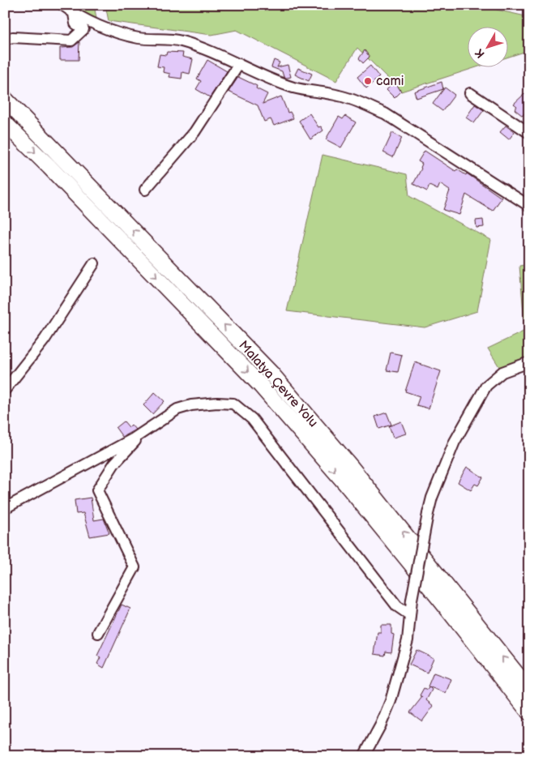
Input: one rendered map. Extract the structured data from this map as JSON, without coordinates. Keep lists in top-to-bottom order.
{
  "streets": {
    "highway": ["Malatya Çevre Yolu"]
  },
  "places": ["cami"],
  "north": "bottom left"
}
